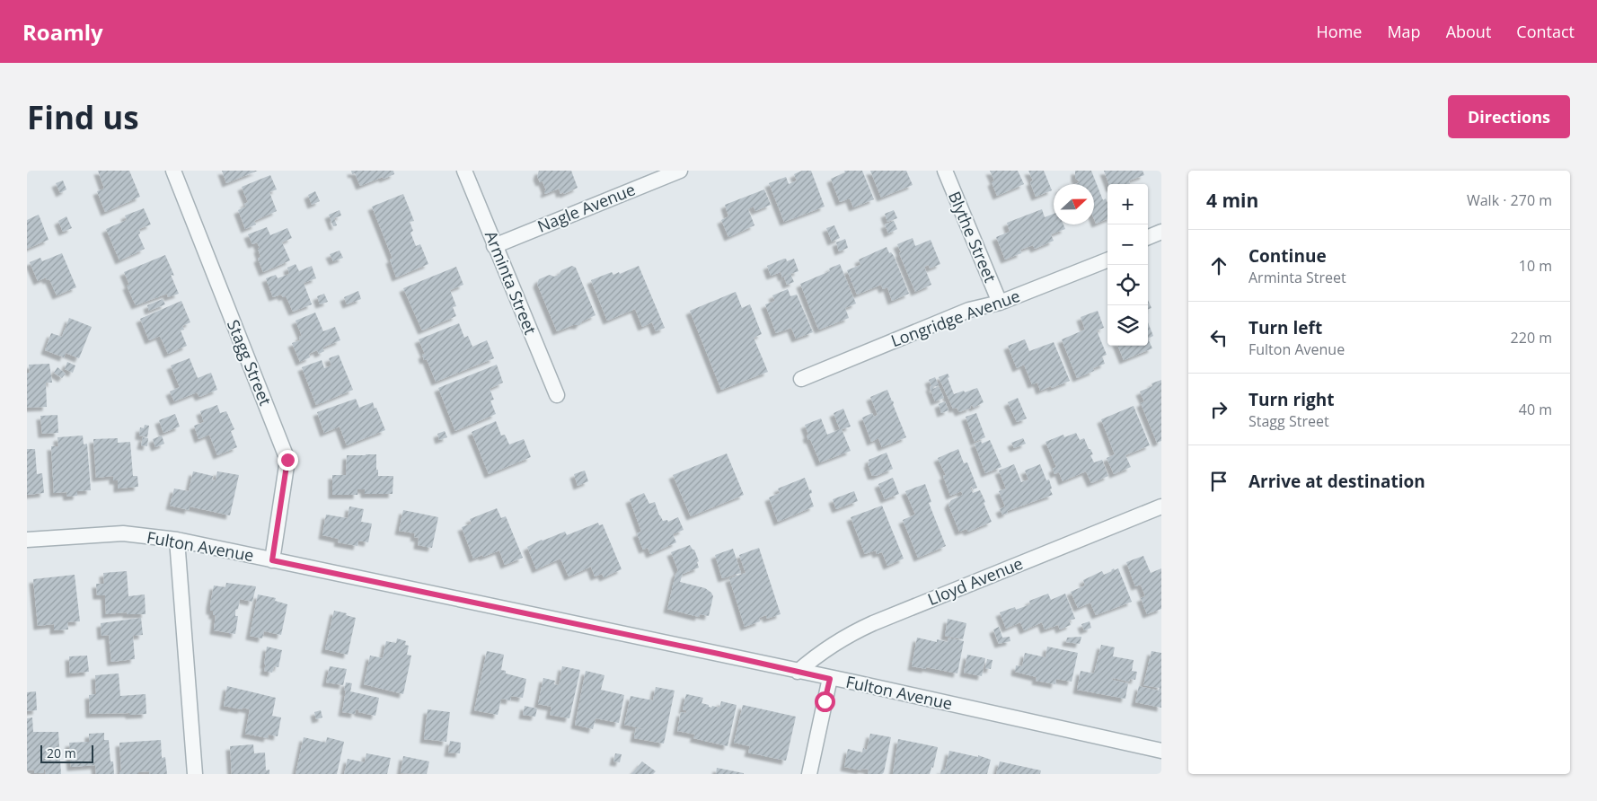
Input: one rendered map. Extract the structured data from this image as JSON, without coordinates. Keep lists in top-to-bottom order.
{
  "streets": {
    "street": [
      "Nagle Avenue",
      "Blythe Street",
      "Arminta Street",
      "Longridge Avenue",
      "Stagg Street",
      "Fulton Avenue",
      "Lloyd Avenue"
    ]
  },
  "crossings": [
    ["Nagle Avenue", "Arminta Street"],
    ["Blythe Street", "Longridge Avenue"],
    ["Stagg Street", "Fulton Avenue"],
    ["Fulton Avenue", "Lloyd Avenue"]
  ],
  "scale_bar": "20 m",
  "north": "right",
  "page": {
    "header": "Roamly",
    "nav": [
      "Home",
      "Map",
      "About",
      "Contact"
    ],
    "buttons": "Directions",
    "title": "Find us",
    "heading": ["4 min", "Walk · 270 m"],
    "map_buttons": ["+", "−"],
    "list": [
      ["Continue", "Arminta Street", "10 m"],
      ["Turn left", "Fulton Avenue", "220 m"],
      ["Turn right", "Stagg Street", "40 m"],
      "Arrive at destination"
    ],
    "scale": "20 m"
  }
}
